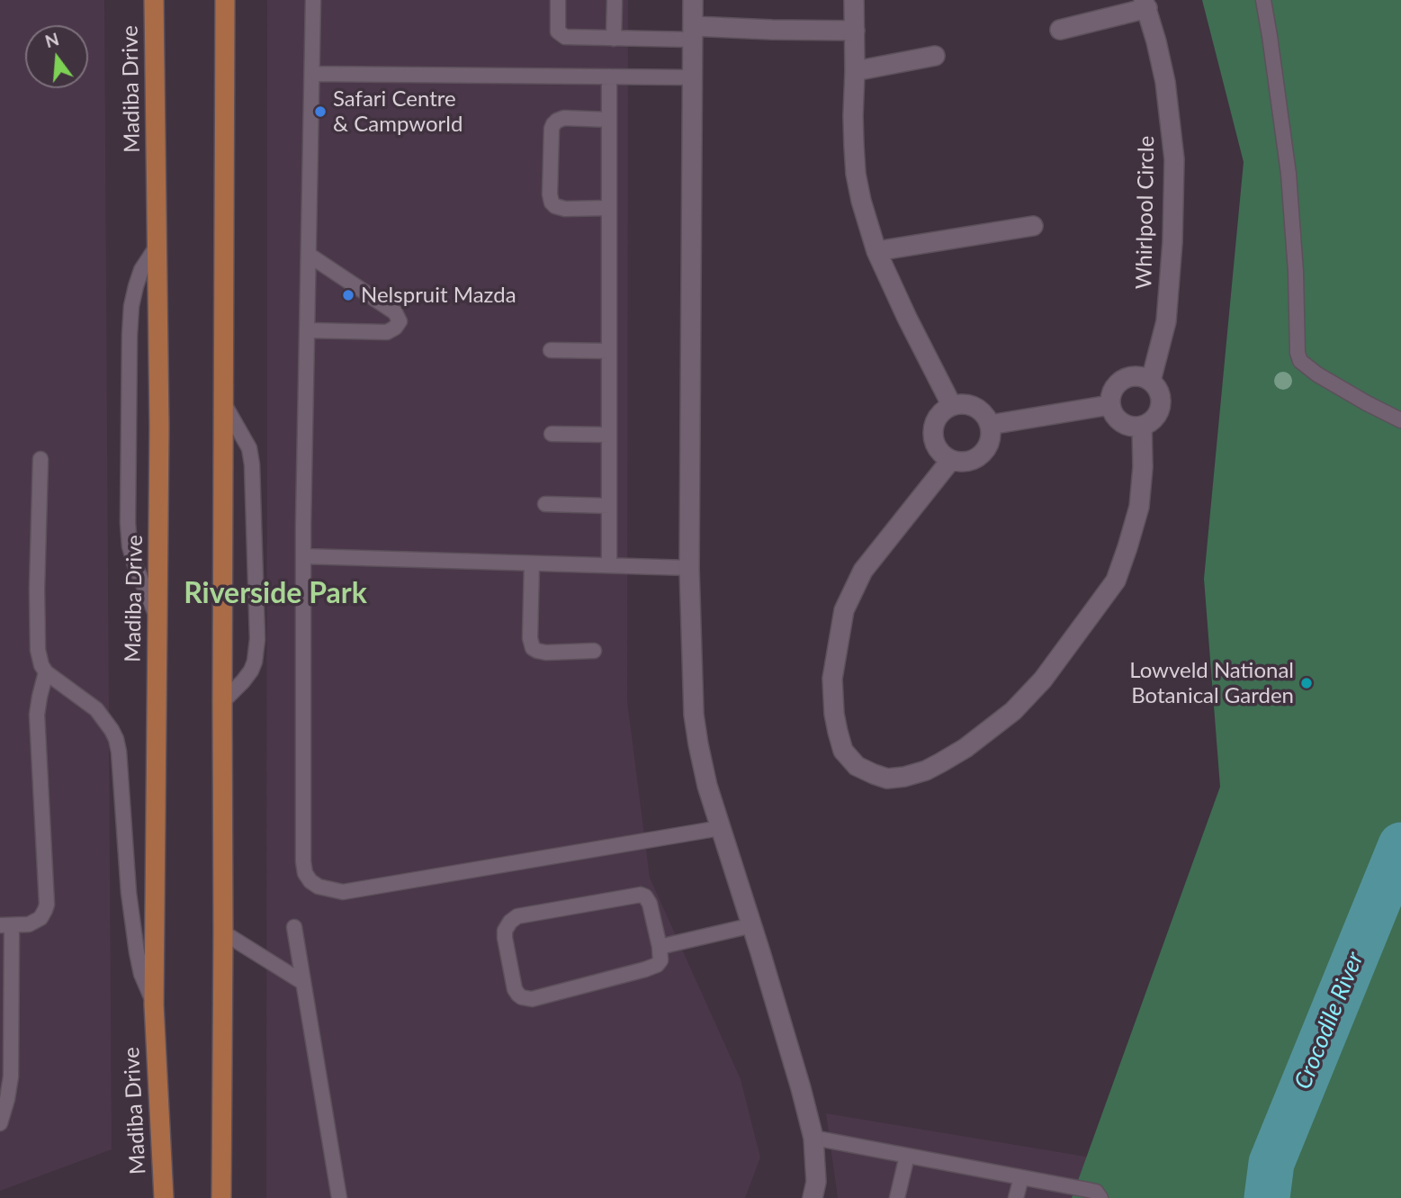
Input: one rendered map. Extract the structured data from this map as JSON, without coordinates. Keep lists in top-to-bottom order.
{
  "streets": {
    "main road": ["Madiba Drive"],
    "street": ["Whirlpool Circle"]
  },
  "districts": ["Riverside Park"],
  "water": ["Crocodile River"],
  "places": ["Safari Centre & Campworld", "Nelspruit Mazda", "Lowveld National Botanical Garden"],
  "north": "top"
}
